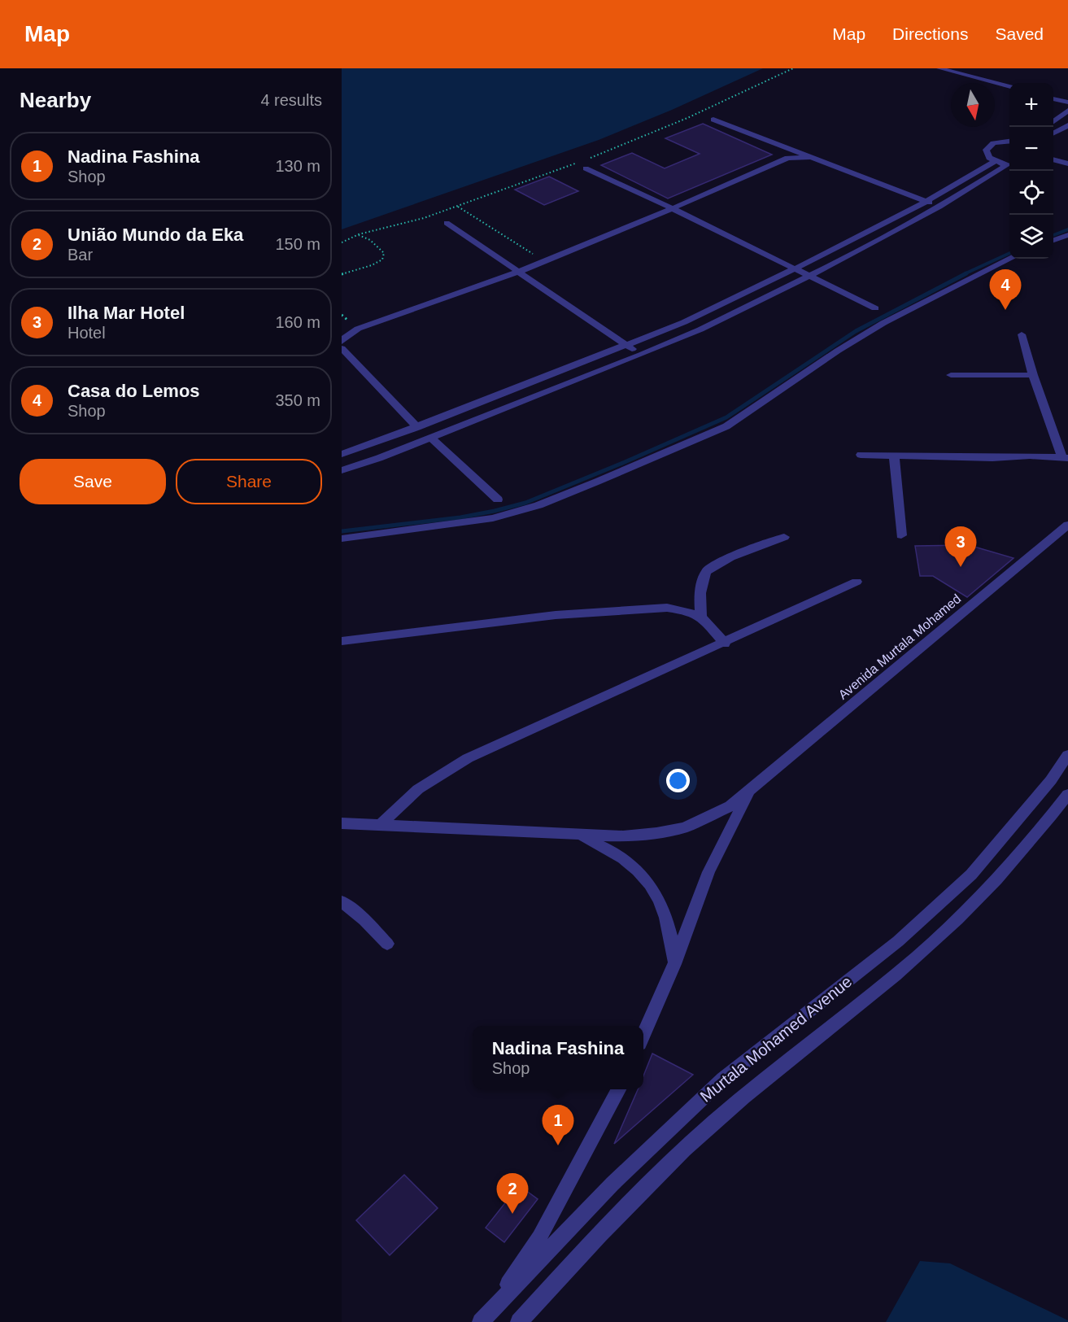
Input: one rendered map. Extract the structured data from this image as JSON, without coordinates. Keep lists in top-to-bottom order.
{
  "streets": {
    "street": ["Avenida Murtala Mohamed", "Murtala Mohamed Avenue"]
  },
  "north": "bottom",
  "page": {
    "header": "Map",
    "nav": ["Map", "Directions", "Saved"],
    "heading": ["Nearby", "4 results"],
    "map_buttons": ["+", "−"],
    "list": [
      {
        "mark": "1",
        "name": "Nadina Fashina",
        "note": "Shop",
        "value": "130 m"
      },
      {
        "mark": "2",
        "name": "União Mundo da Eka",
        "note": "Bar",
        "value": "150 m"
      },
      {
        "mark": "3",
        "name": "Ilha Mar Hotel",
        "note": "Hotel",
        "value": "160 m"
      },
      {
        "mark": "4",
        "name": "Casa do Lemos",
        "note": "Shop",
        "value": "350 m"
      }
    ],
    "pins": [
      "4",
      "3",
      "1",
      "2"
    ],
    "buttons": ["Save", "Share"],
    "popup": ["Nadina Fashina", "Shop"]
  }
}
